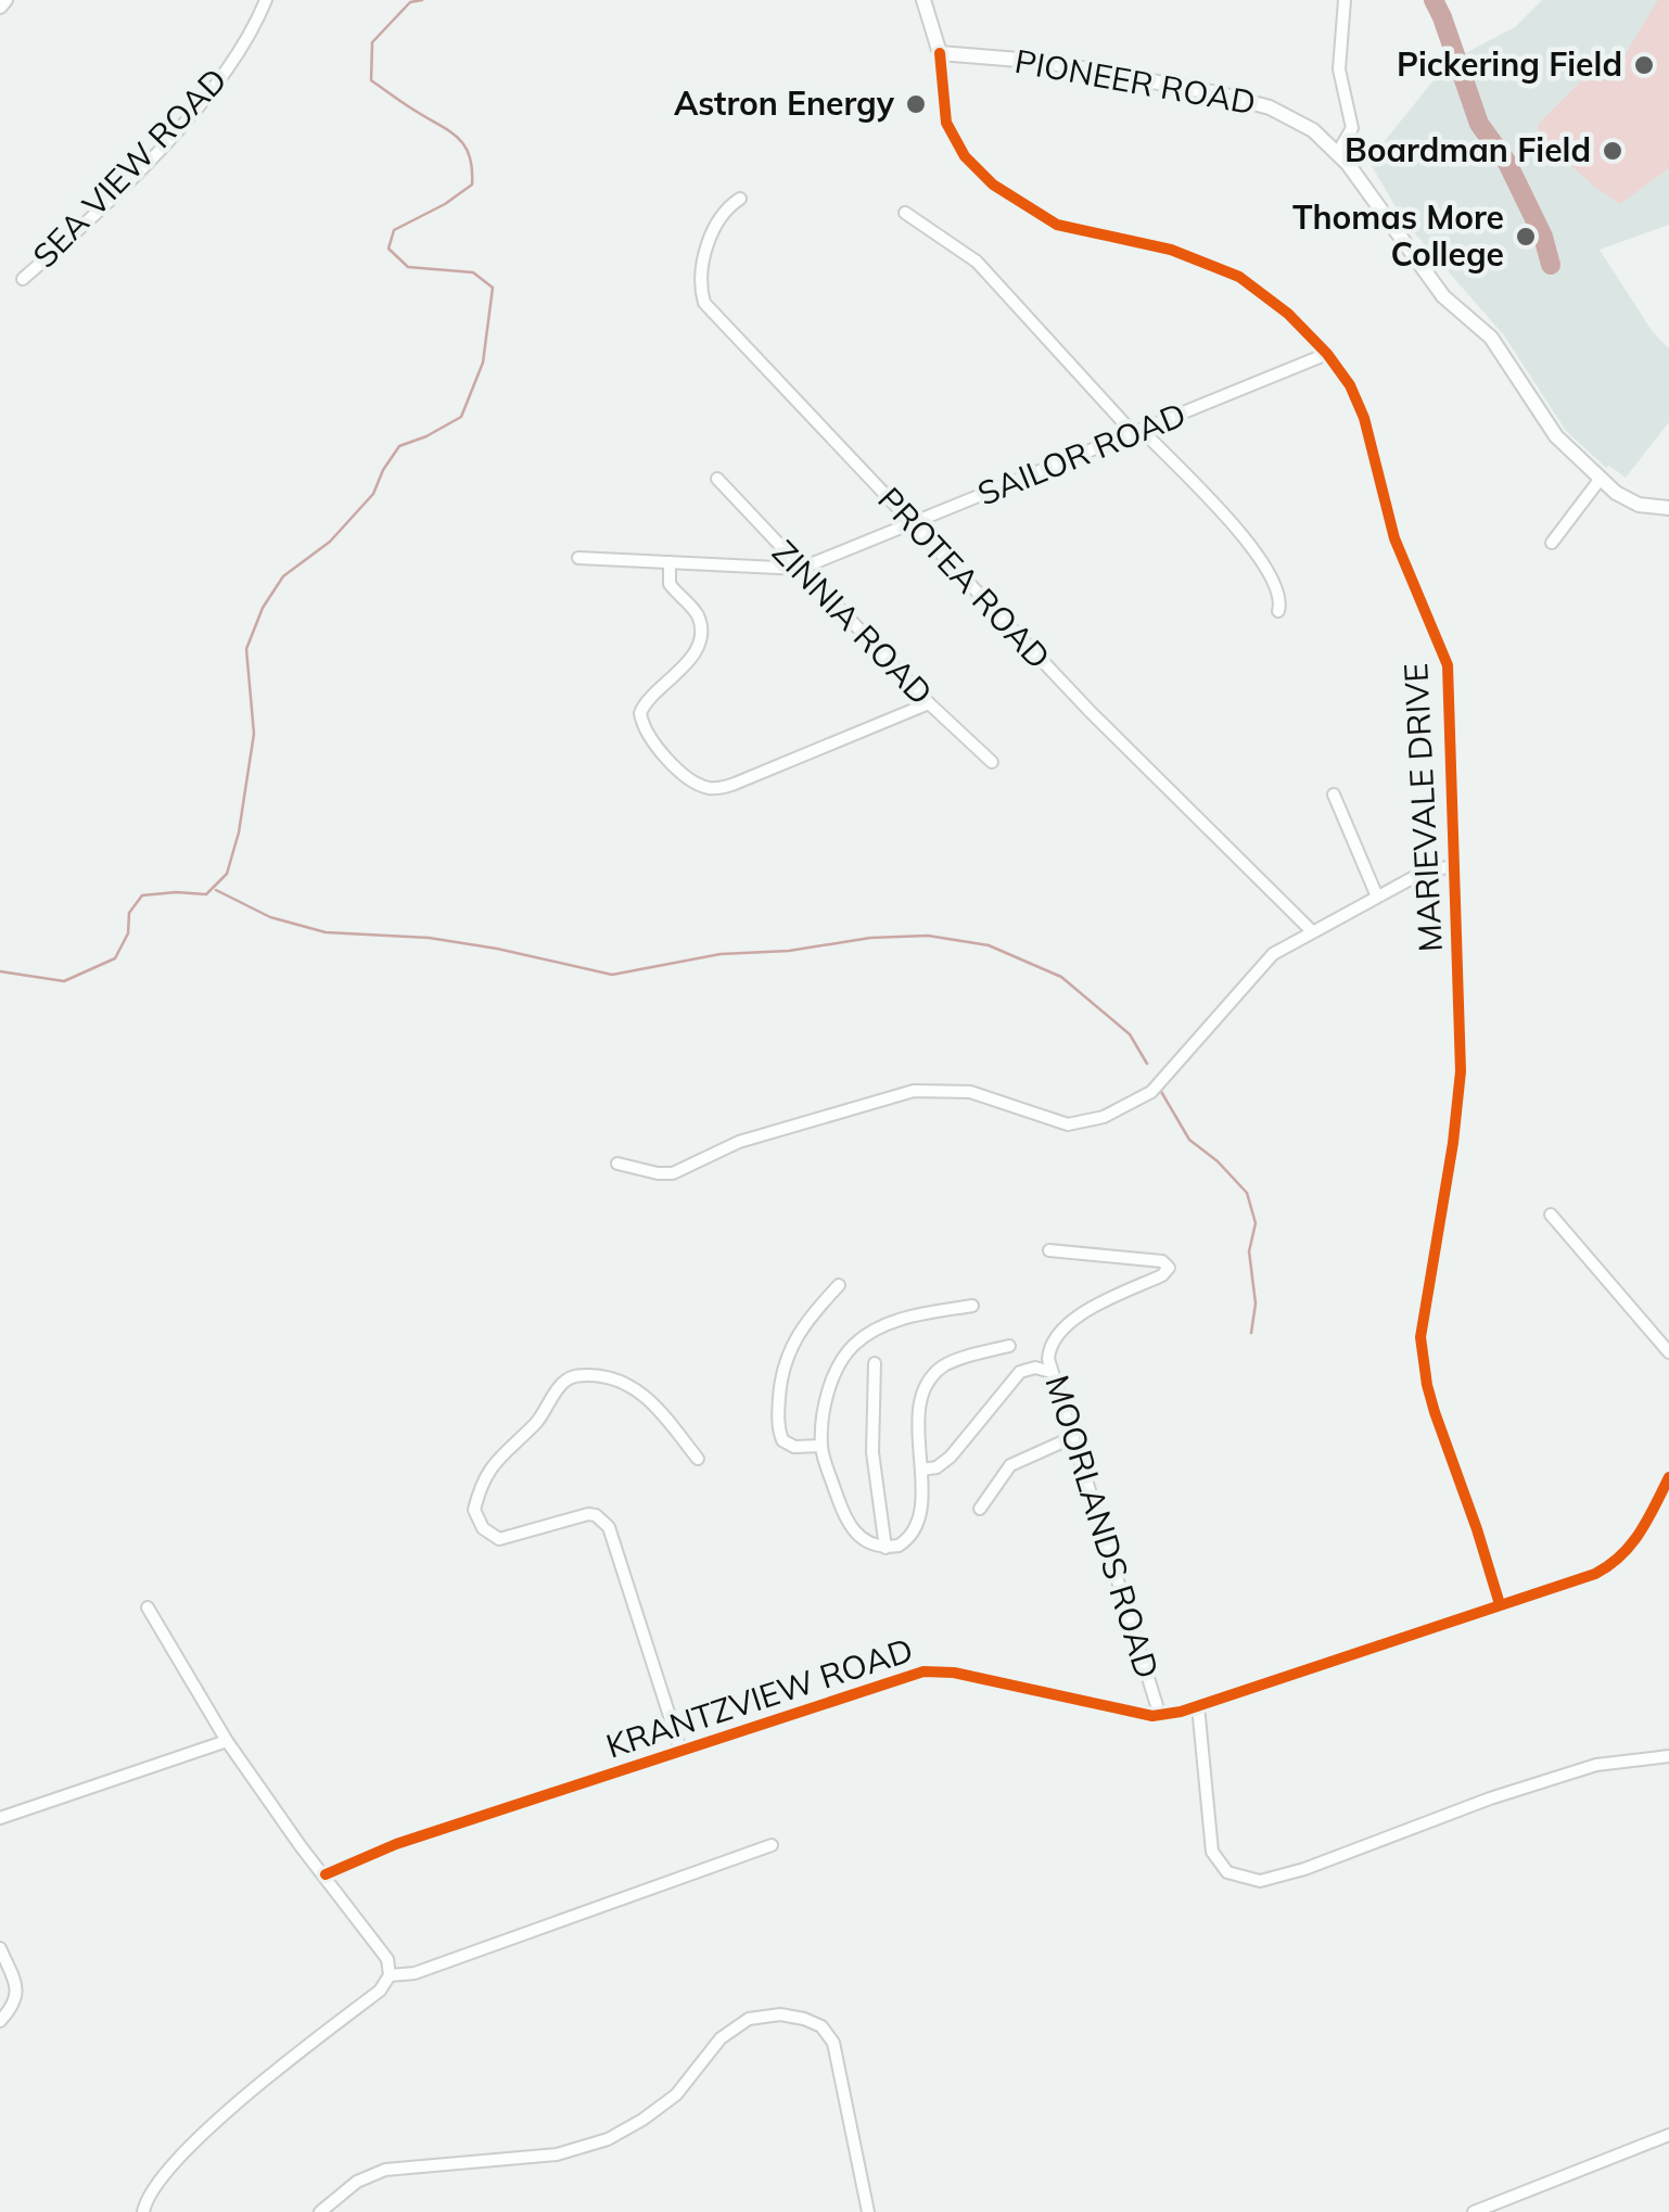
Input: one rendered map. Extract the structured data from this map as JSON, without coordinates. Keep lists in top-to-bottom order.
{
  "streets": {
    "main road": ["PIONEER ROAD"],
    "street": [
      "SEA VIEW ROAD",
      "SAILOR ROAD",
      "PROTEA ROAD",
      "ZINNIA ROAD",
      "MARIEVALE DRIVE",
      "MOORLANDS ROAD",
      "KRANTZVIEW ROAD"
    ]
  },
  "crossings": [
    ["PIONEER ROAD", "MARIEVALE DRIVE"],
    ["SAILOR ROAD", "PROTEA ROAD"],
    ["SAILOR ROAD", "ZINNIA ROAD"],
    ["SAILOR ROAD", "MARIEVALE DRIVE"],
    ["MARIEVALE DRIVE", "KRANTZVIEW ROAD"],
    ["MOORLANDS ROAD", "KRANTZVIEW ROAD"]
  ],
  "places": [
    "Pickering Field",
    "Astron Energy",
    "Boardman Field",
    "Thomas More College"
  ]
}
